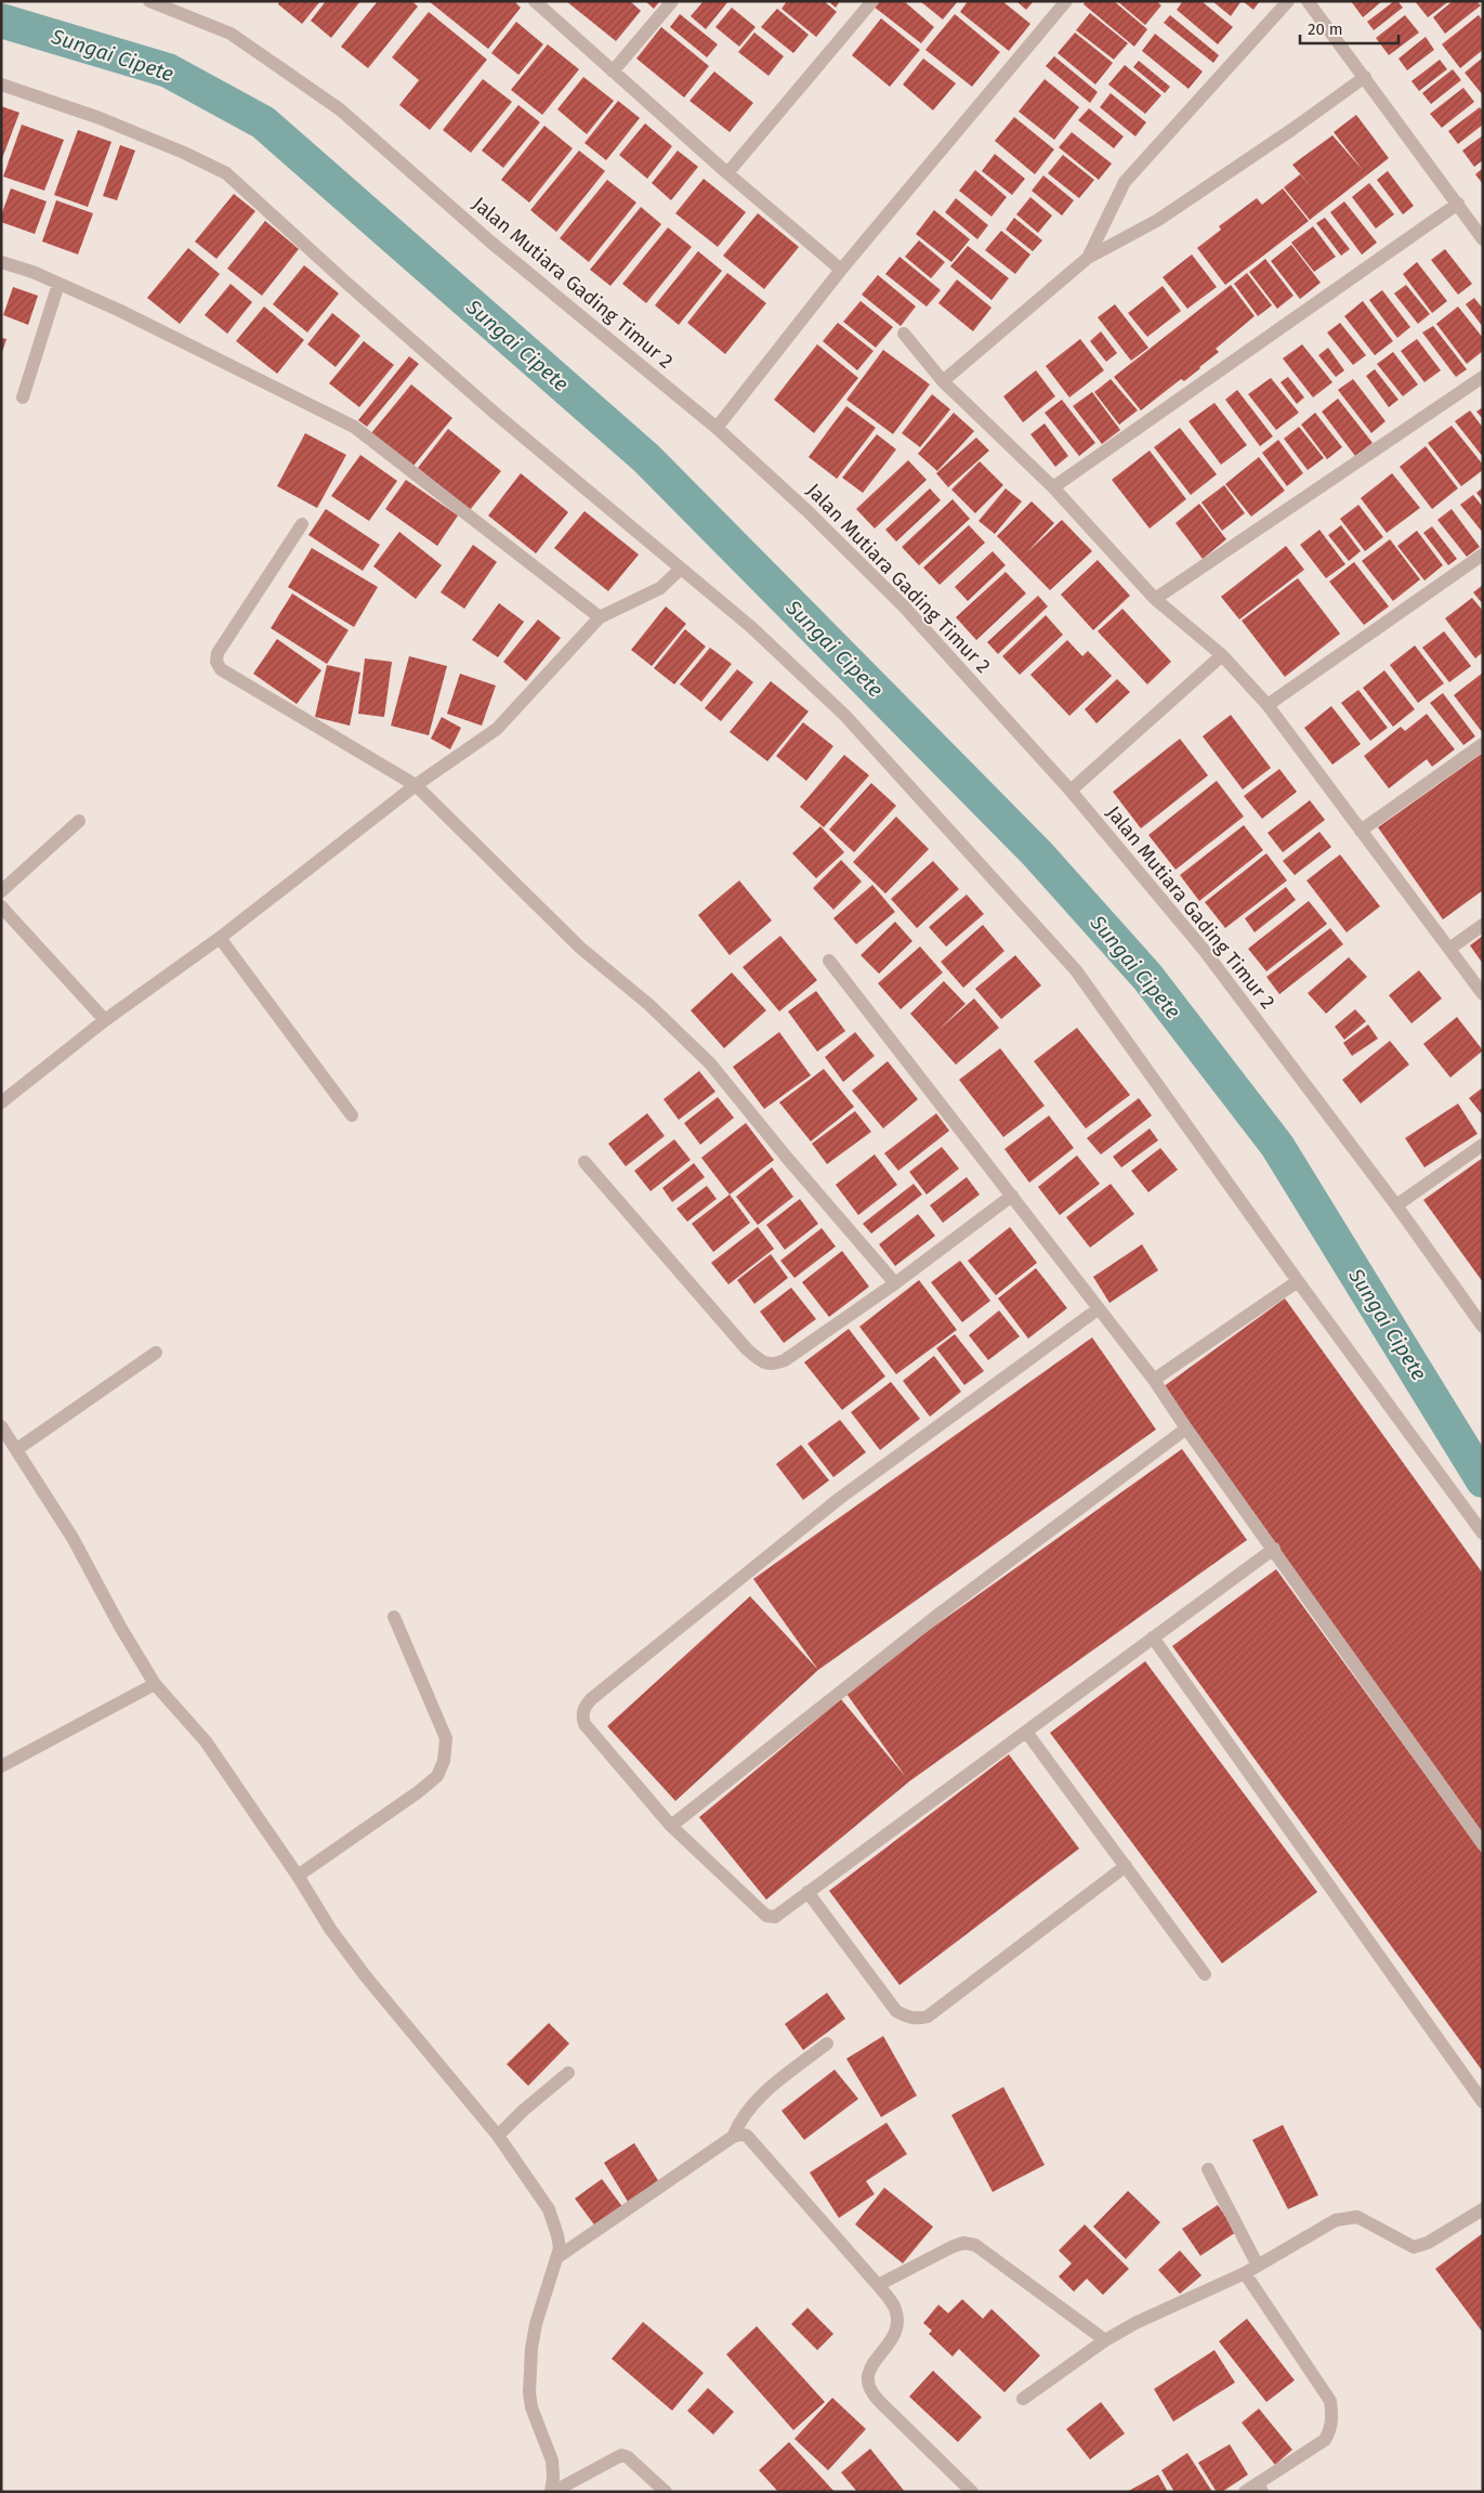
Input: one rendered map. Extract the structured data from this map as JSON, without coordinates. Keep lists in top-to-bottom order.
{
  "streets": {
    "street": ["Jalan Mutiara Gading Timur 2"]
  },
  "water": ["Sungai Cipete"],
  "scale_bar": "20 m"
}
